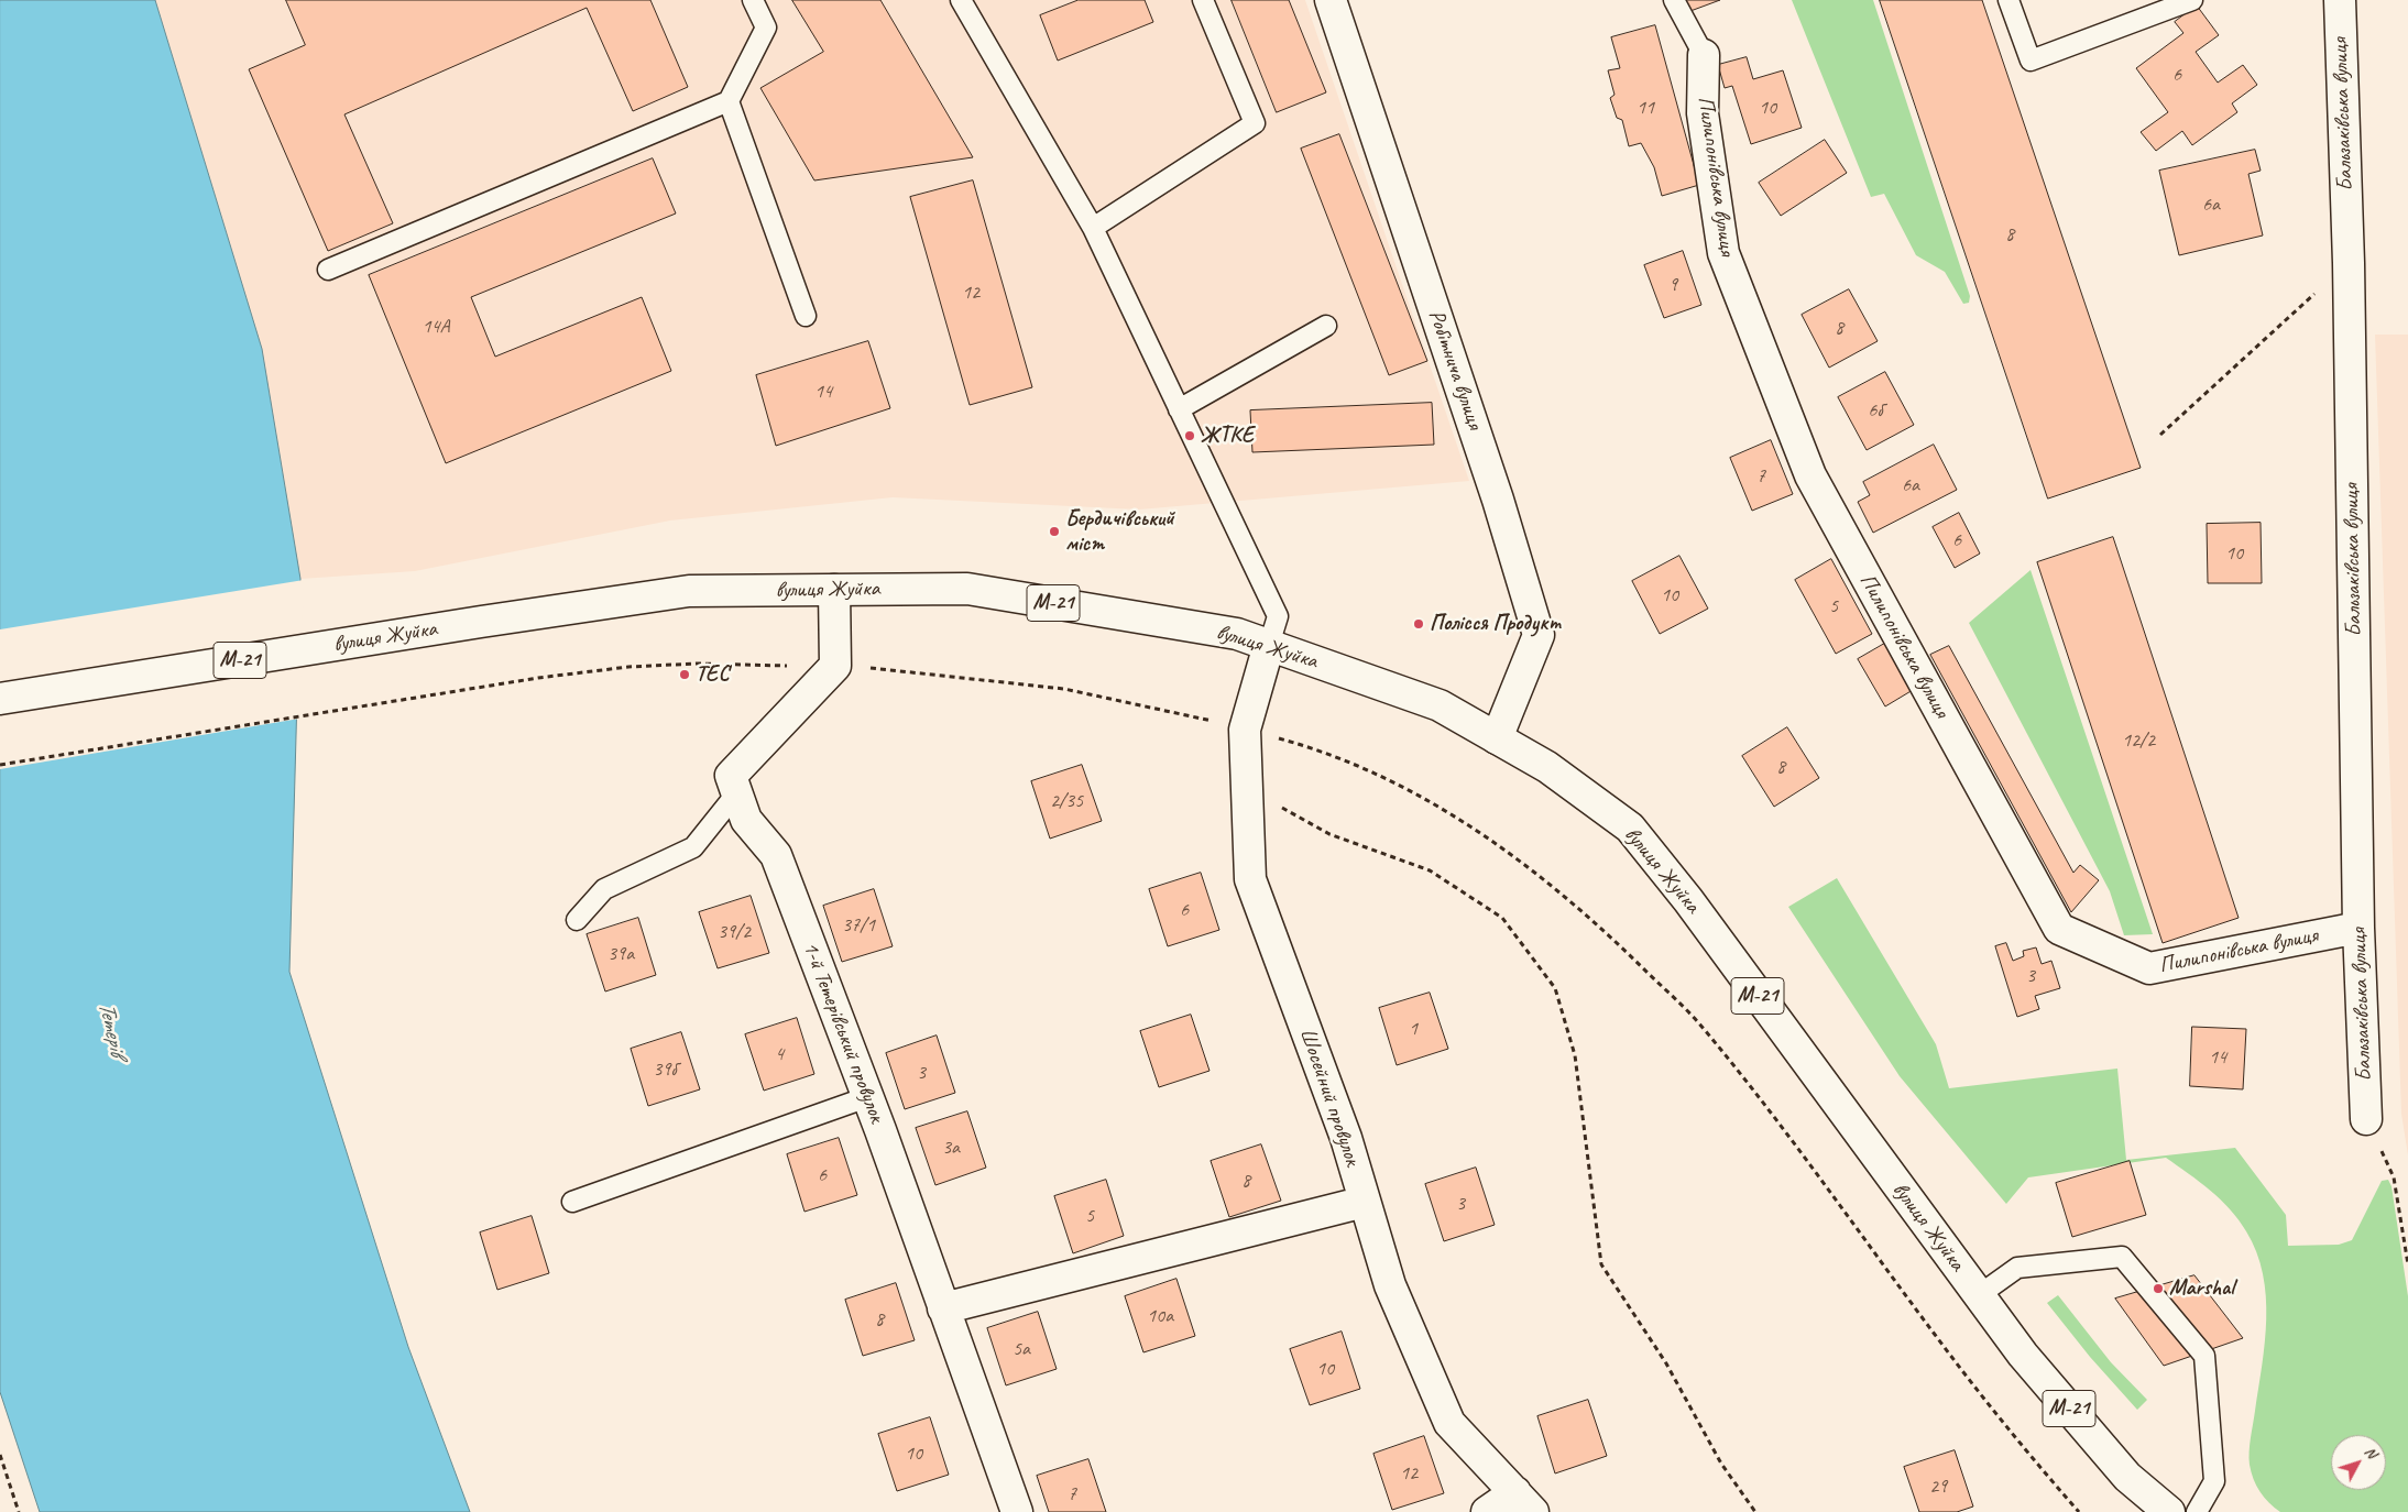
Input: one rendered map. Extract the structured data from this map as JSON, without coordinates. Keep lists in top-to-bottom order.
{
  "streets": {
    "main road": [
      "Бальзаківська вулиця",
      "Пилипонівська вулиця",
      "Робітнича вулиця",
      "вулиця Жуйка",
      "М-21",
      "1-й Тетерівський провулок",
      "Шосейний провулок"
    ]
  },
  "crossings": [
    ["Бальзаківська вулиця", "Пилипонівська вулиця"],
    ["Робітнича вулиця", "вулиця Жуйка"],
    ["вулиця Жуйка", "Шосейний провулок"]
  ],
  "water": ["Тетерів"],
  "places": [
    "ЖТКЕ",
    "Бердичівський міст",
    "Полісся Продукт",
    "ТЕС",
    "Marshal"
  ],
  "house_numbers": [
    "6",
    "11",
    "10",
    "6а",
    "8",
    "9",
    "12",
    "14А",
    "8",
    "14",
    "6б",
    "7",
    "6а",
    "6",
    "10",
    "10",
    "5",
    "12/2",
    "8",
    "2/35",
    "6",
    "37/1",
    "39/2",
    "39а",
    "3",
    "1",
    "4",
    "14",
    "39б",
    "3",
    "3а",
    "6",
    "8",
    "3",
    "5",
    "10а",
    "8",
    "5а",
    "10",
    "10",
    "12",
    "29",
    "7"
  ],
  "north": "top right"
}
